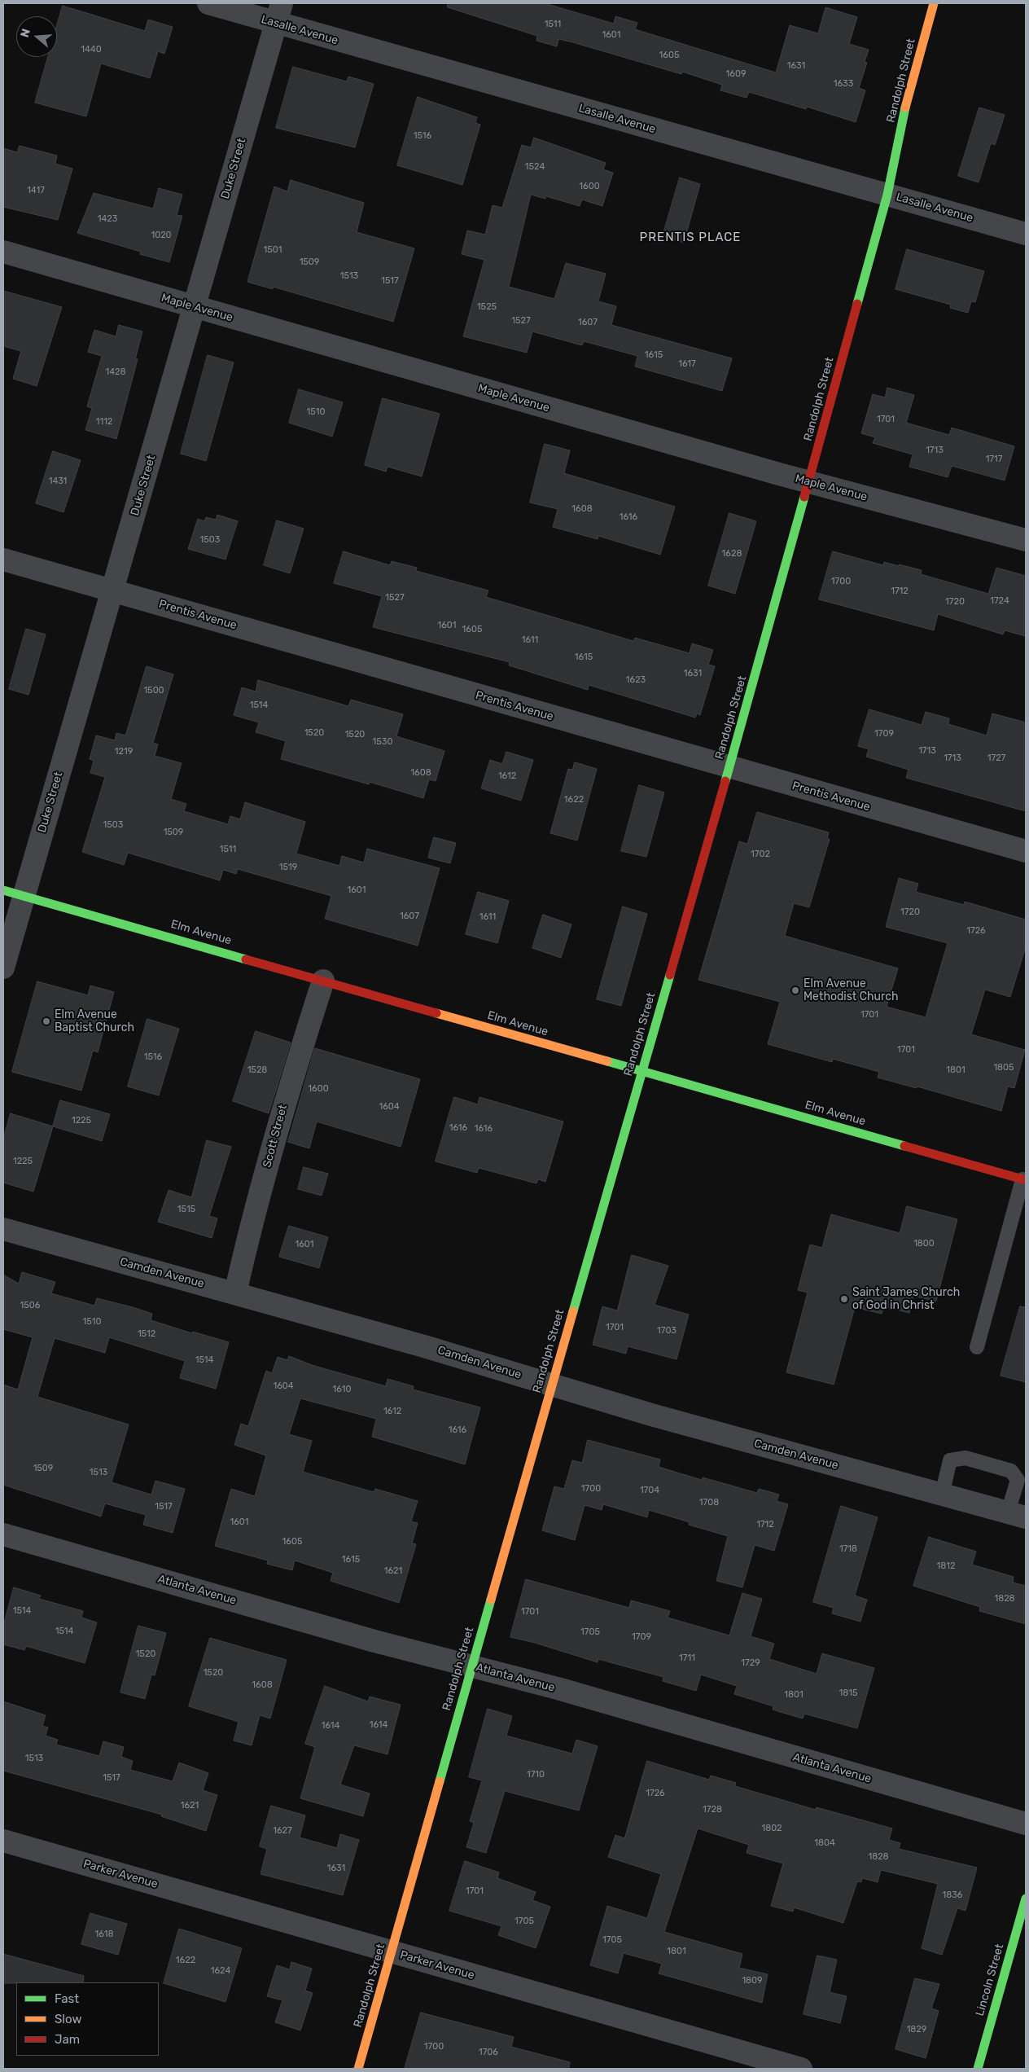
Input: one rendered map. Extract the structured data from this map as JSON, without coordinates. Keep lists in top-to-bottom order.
{
  "streets": {
    "street": [
      "Lasalle Avenue",
      "Randolph Street",
      "Duke Street",
      "Maple Avenue",
      "Prentis Avenue",
      "Elm Avenue",
      "Scott Street",
      "Camden Avenue",
      "Atlanta Avenue",
      "Parker Avenue",
      "Lincoln Street"
    ]
  },
  "crossings": [
    ["Lasalle Avenue", "Randolph Street"],
    ["Lasalle Avenue", "Duke Street"],
    ["Randolph Street", "Maple Avenue"],
    ["Randolph Street", "Prentis Avenue"],
    ["Randolph Street", "Elm Avenue"],
    ["Randolph Street", "Camden Avenue"],
    ["Randolph Street", "Atlanta Avenue"],
    ["Randolph Street", "Parker Avenue"],
    ["Duke Street", "Maple Avenue"],
    ["Duke Street", "Prentis Avenue"],
    ["Duke Street", "Elm Avenue"],
    ["Elm Avenue", "Scott Street"],
    ["Scott Street", "Camden Avenue"]
  ],
  "districts": ["PRENTIS PLACE"],
  "places": ["Elm Avenue Methodist Church", "Elm Avenue Baptist Church", "Saint James Church of God in Christ"],
  "house_numbers": [
    "1511",
    "1601",
    "1440",
    "1605",
    "1631",
    "1609",
    "1633",
    "1516",
    "1524",
    "1600",
    "1417",
    "1423",
    "1020",
    "1501",
    "1509",
    "1513",
    "1517",
    "1525",
    "1527",
    "1607",
    "1615",
    "1617",
    "1428",
    "1510",
    "1701",
    "1112",
    "1713",
    "1717",
    "1431",
    "1608",
    "1616",
    "1503",
    "1628",
    "1700",
    "1712",
    "1527",
    "1724",
    "1720",
    "1601",
    "1605",
    "1611",
    "1615",
    "1631",
    "1623",
    "1500",
    "1514",
    "1520",
    "1709",
    "1520",
    "1530",
    "1713",
    "1219",
    "1713",
    "1727",
    "1608",
    "1612",
    "1622",
    "1503",
    "1509",
    "1511",
    "1702",
    "1519",
    "1601",
    "1720",
    "1607",
    "1611",
    "1726",
    "1701",
    "1701",
    "1516",
    "1805",
    "1528",
    "1801",
    "1600",
    "1604",
    "1225",
    "1616",
    "1616",
    "1225",
    "1515",
    "1800",
    "1601",
    "1506",
    "1510",
    "1701",
    "1703",
    "1512",
    "1514",
    "1604",
    "1610",
    "1612",
    "1616",
    "1509",
    "1513",
    "1700",
    "1704",
    "1708",
    "1517",
    "1601",
    "1712",
    "1605",
    "1718",
    "1615",
    "1812",
    "1621",
    "1828",
    "1514",
    "1701",
    "1514",
    "1705",
    "1709",
    "1520",
    "1711",
    "1729",
    "1520",
    "1608",
    "1815",
    "1801",
    "1614",
    "1614",
    "1513",
    "1710",
    "1517",
    "1726",
    "1621",
    "1728",
    "1802",
    "1627",
    "1804",
    "1828",
    "1631",
    "1701",
    "1836",
    "1705",
    "1618",
    "1705",
    "1801",
    "1622",
    "1624",
    "1809",
    "1829",
    "1700",
    "1706"
  ],
  "legend": ["Fast", "Slow", "Jam"],
  "north": "left"
}
